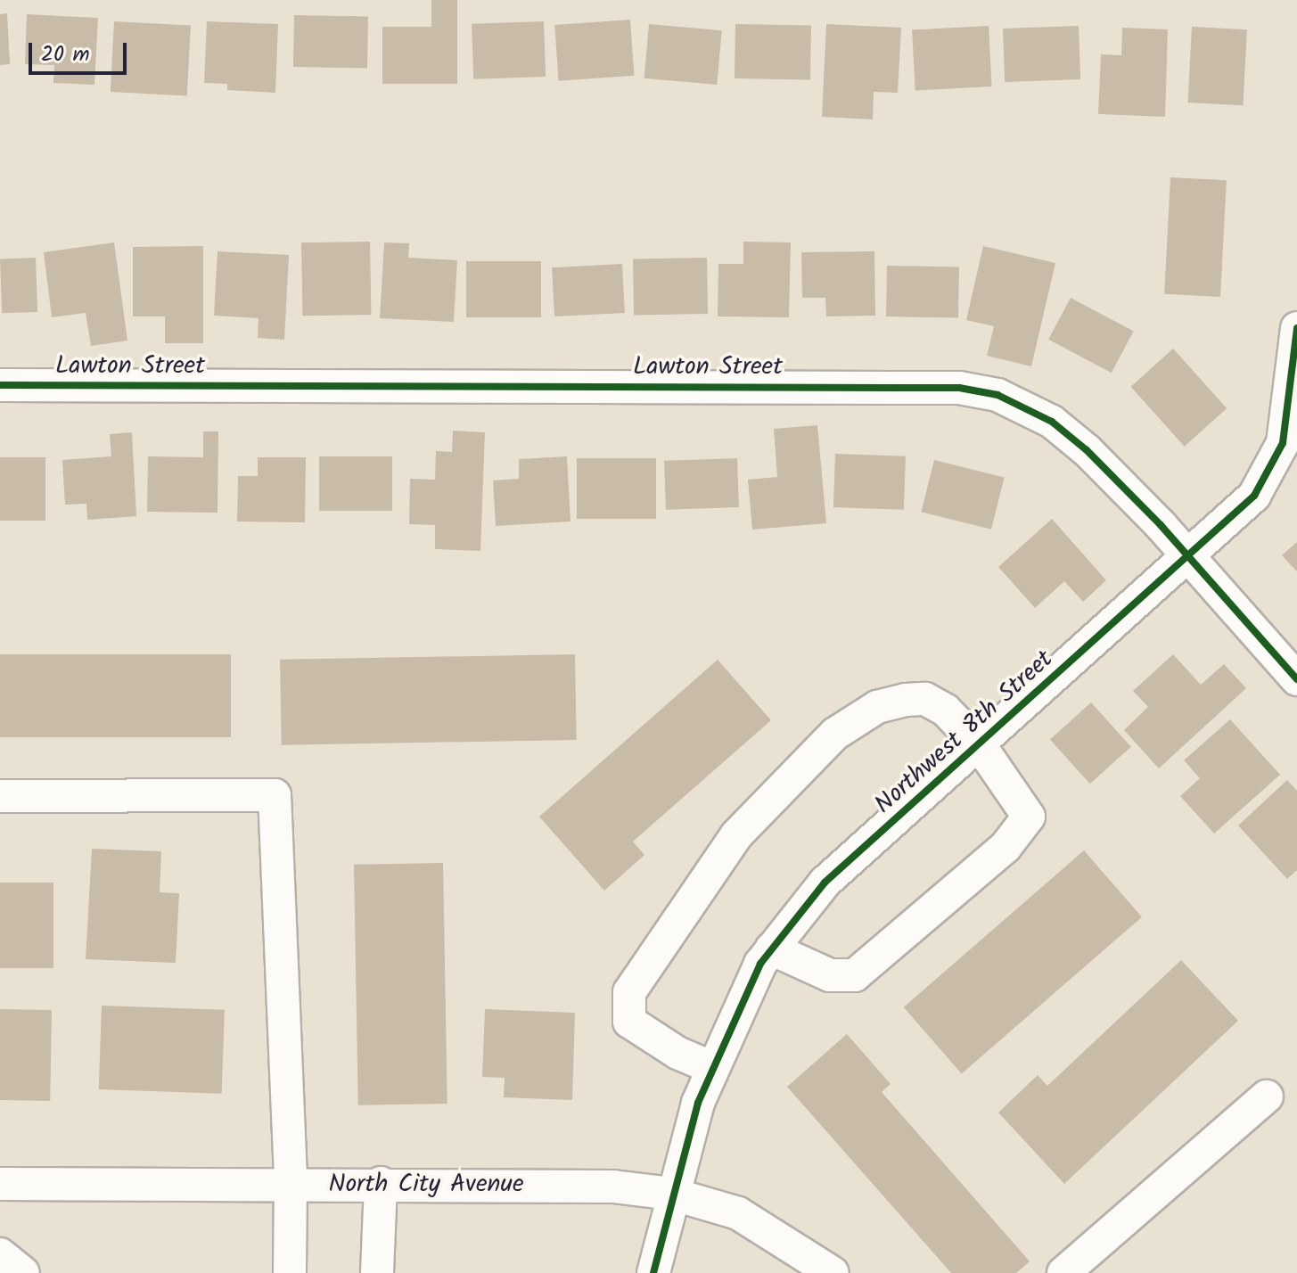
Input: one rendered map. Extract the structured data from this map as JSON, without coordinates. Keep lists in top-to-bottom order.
{
  "streets": {
    "street": ["Lawton Street", "Northwest 8th Street", "North City Avenue"]
  },
  "crossings": [
    ["Lawton Street", "Northwest 8th Street"],
    ["Northwest 8th Street", "North City Avenue"]
  ],
  "scale_bar": "20 m"
}
